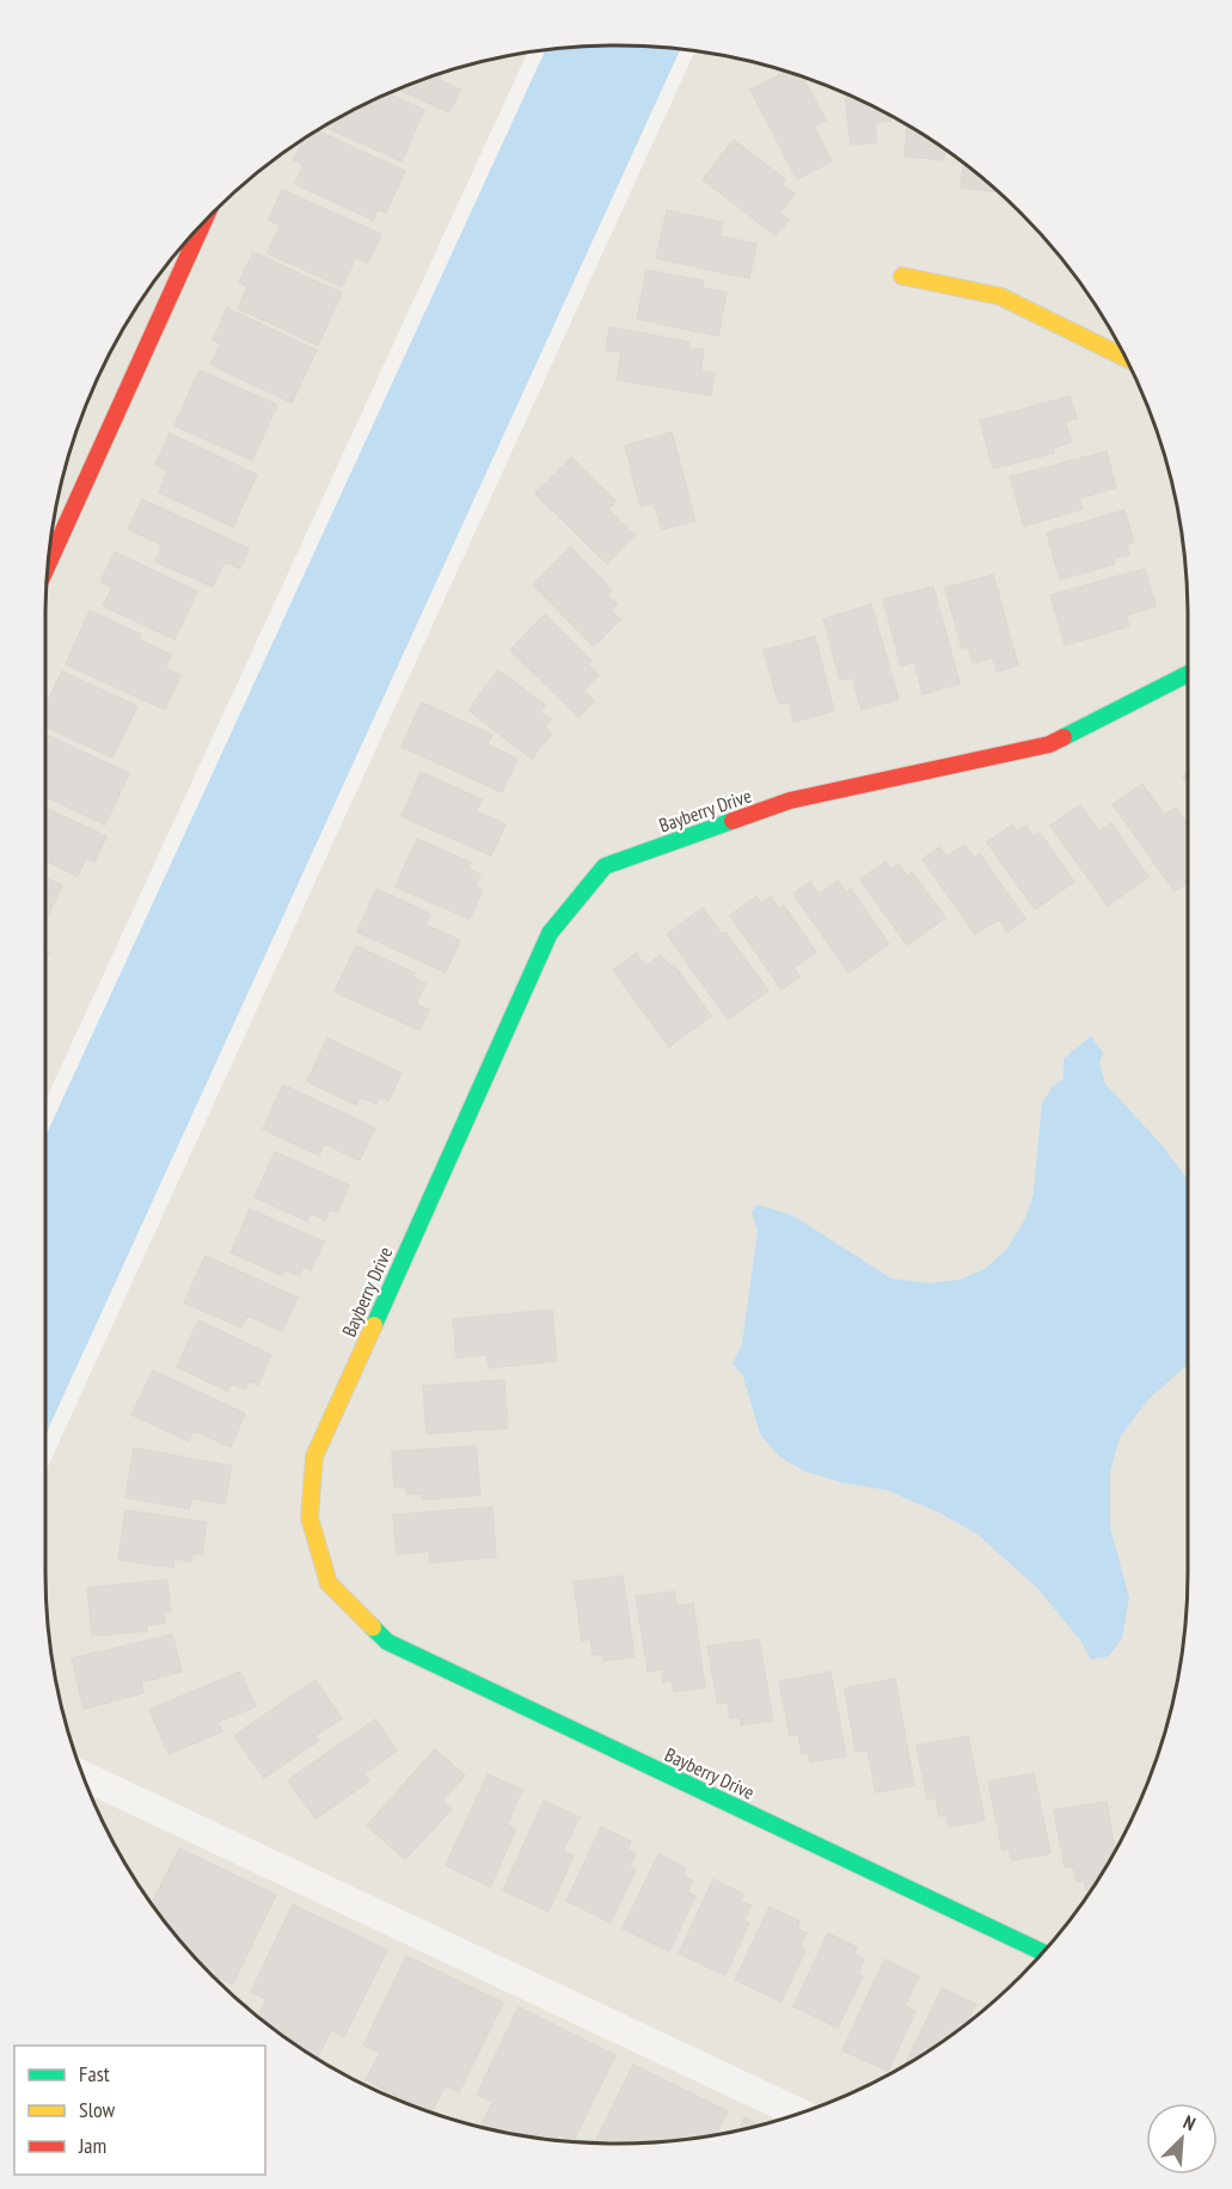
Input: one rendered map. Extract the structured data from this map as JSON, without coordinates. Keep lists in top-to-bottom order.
{
  "streets": {
    "street": ["Bayberry Drive"]
  },
  "legend": ["Fast", "Slow", "Jam"],
  "north": "top right"
}
